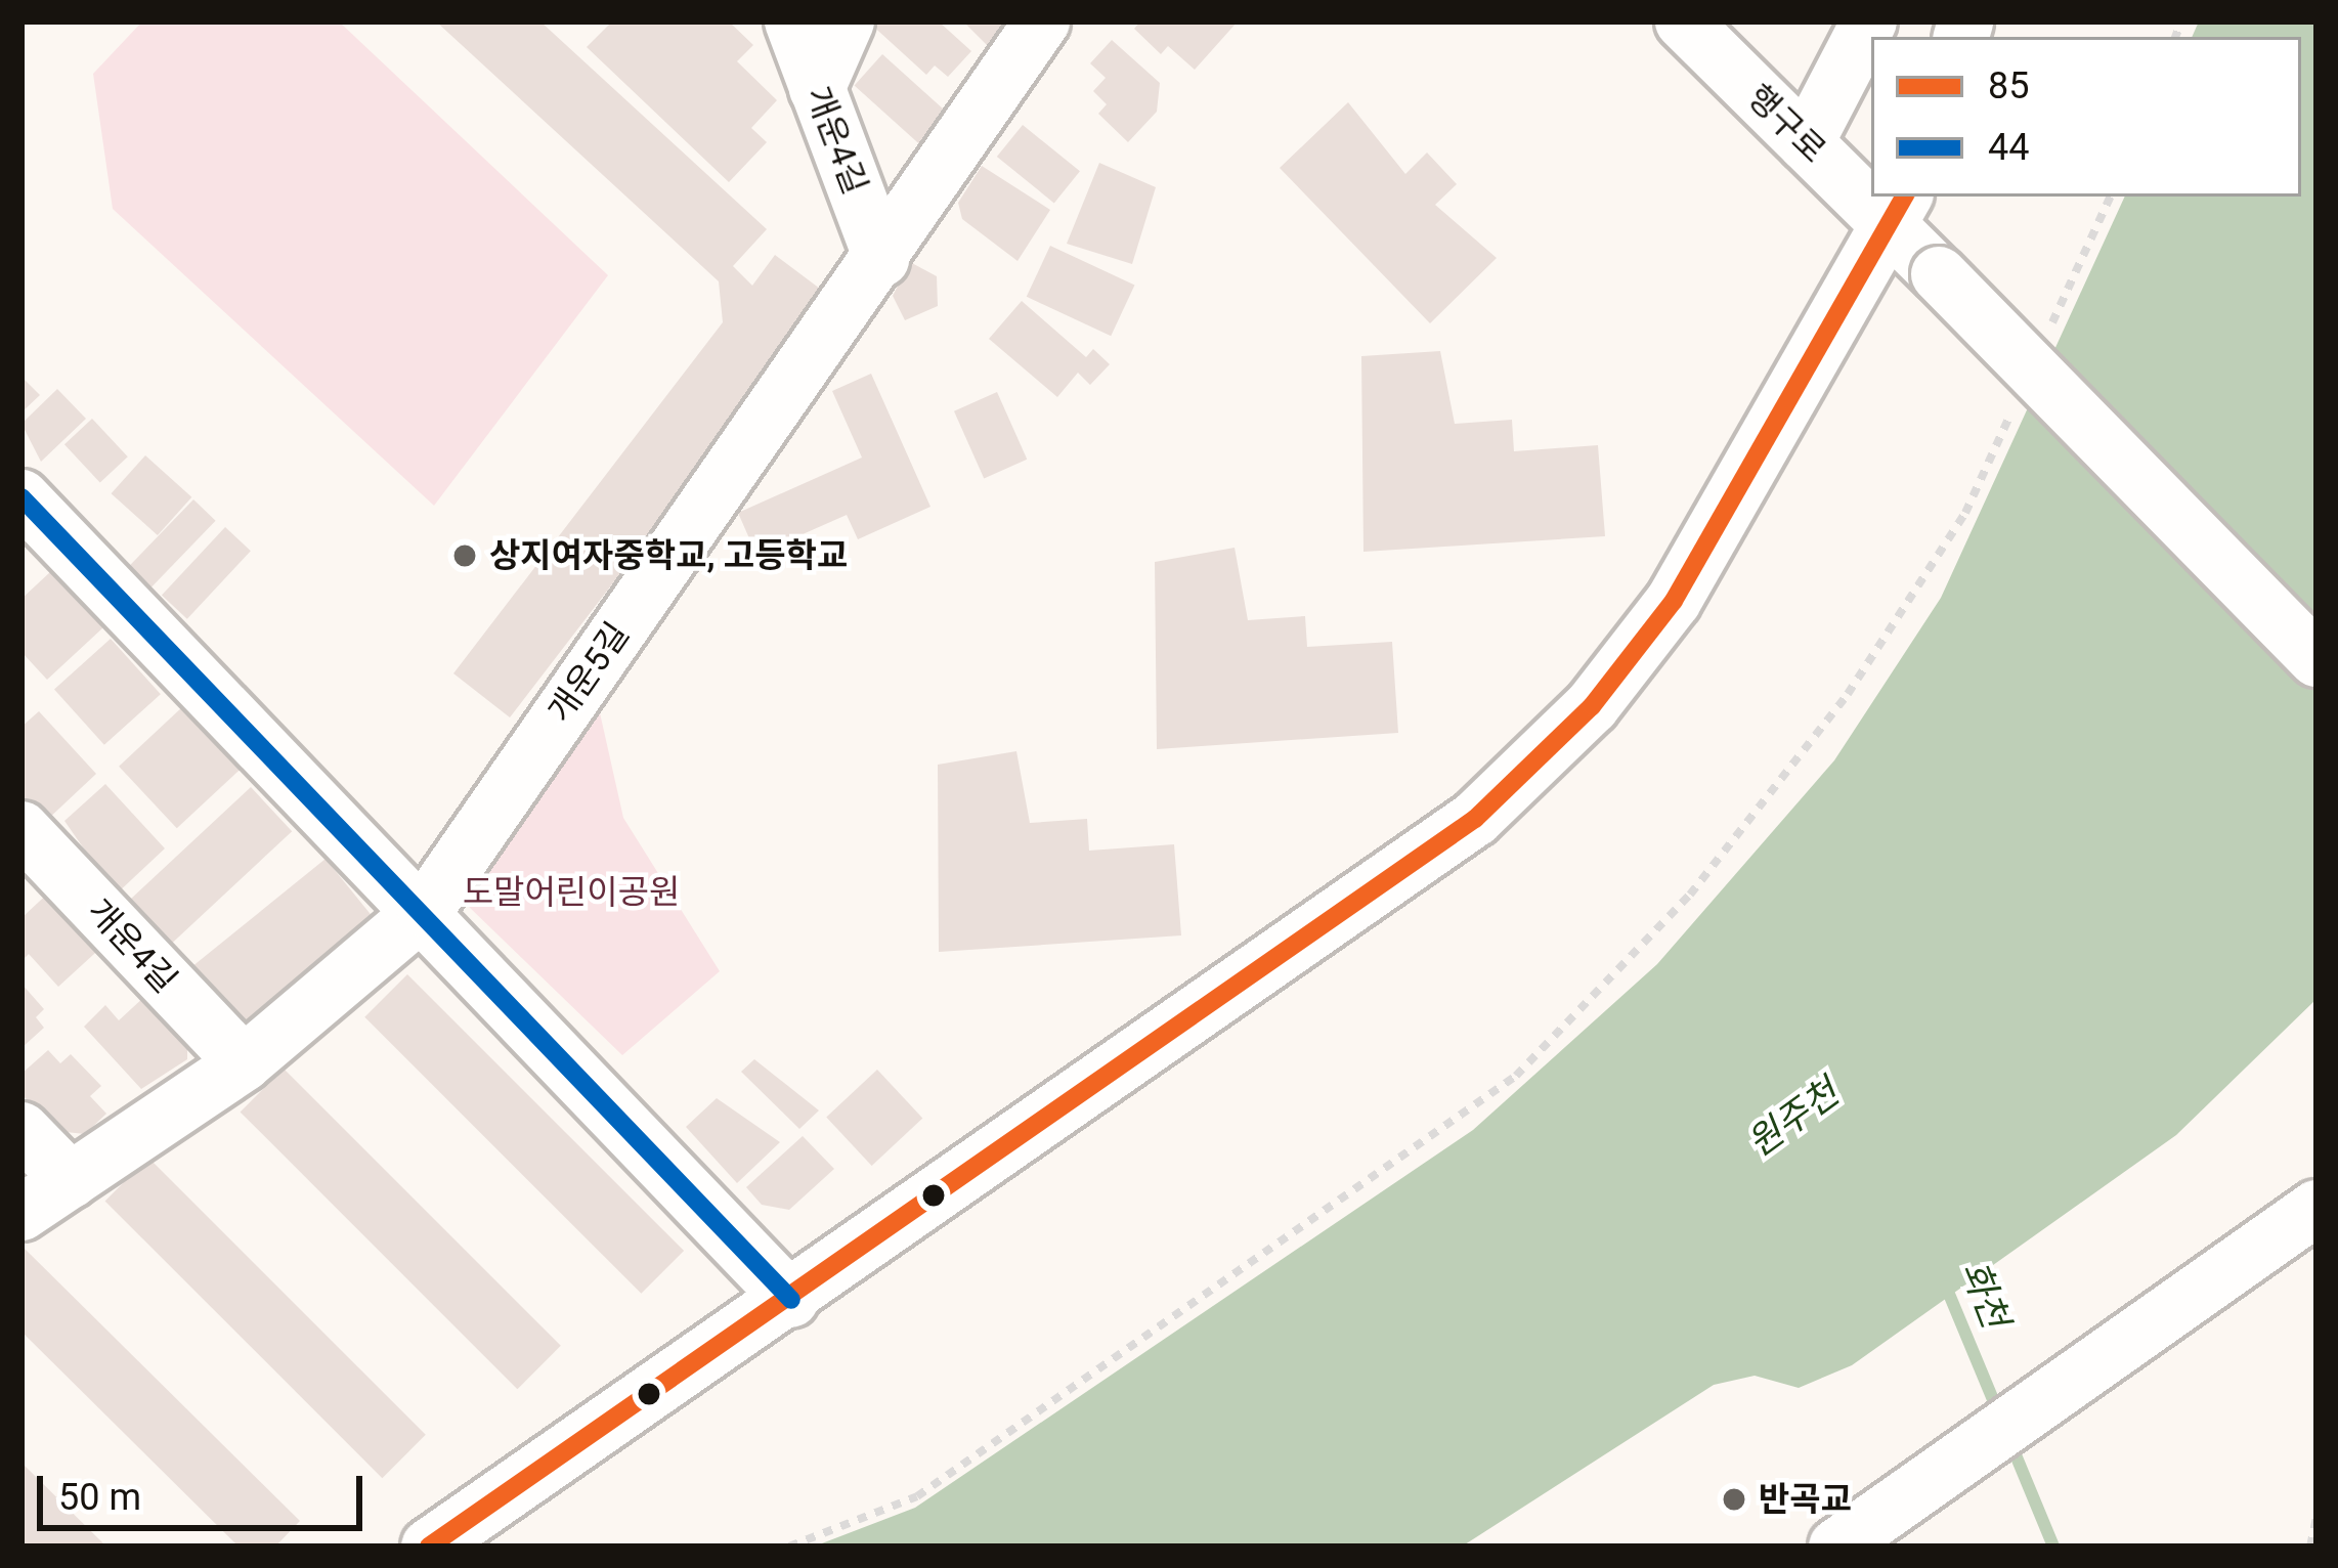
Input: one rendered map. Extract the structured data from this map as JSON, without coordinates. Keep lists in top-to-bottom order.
{
  "streets": {
    "street": ["행구로", "개운4길", "개운5길"]
  },
  "crossings": [
    ["개운4길", "개운5길"]
  ],
  "water": ["원주천", "화천"],
  "parks": ["도말어린이공원"],
  "places": ["상지여자중학교, 고등학교", "반곡교"],
  "lines": ["transit line 85", "transit line 44"],
  "legend": ["85", "44"],
  "scale_bar": "50 m"
}
